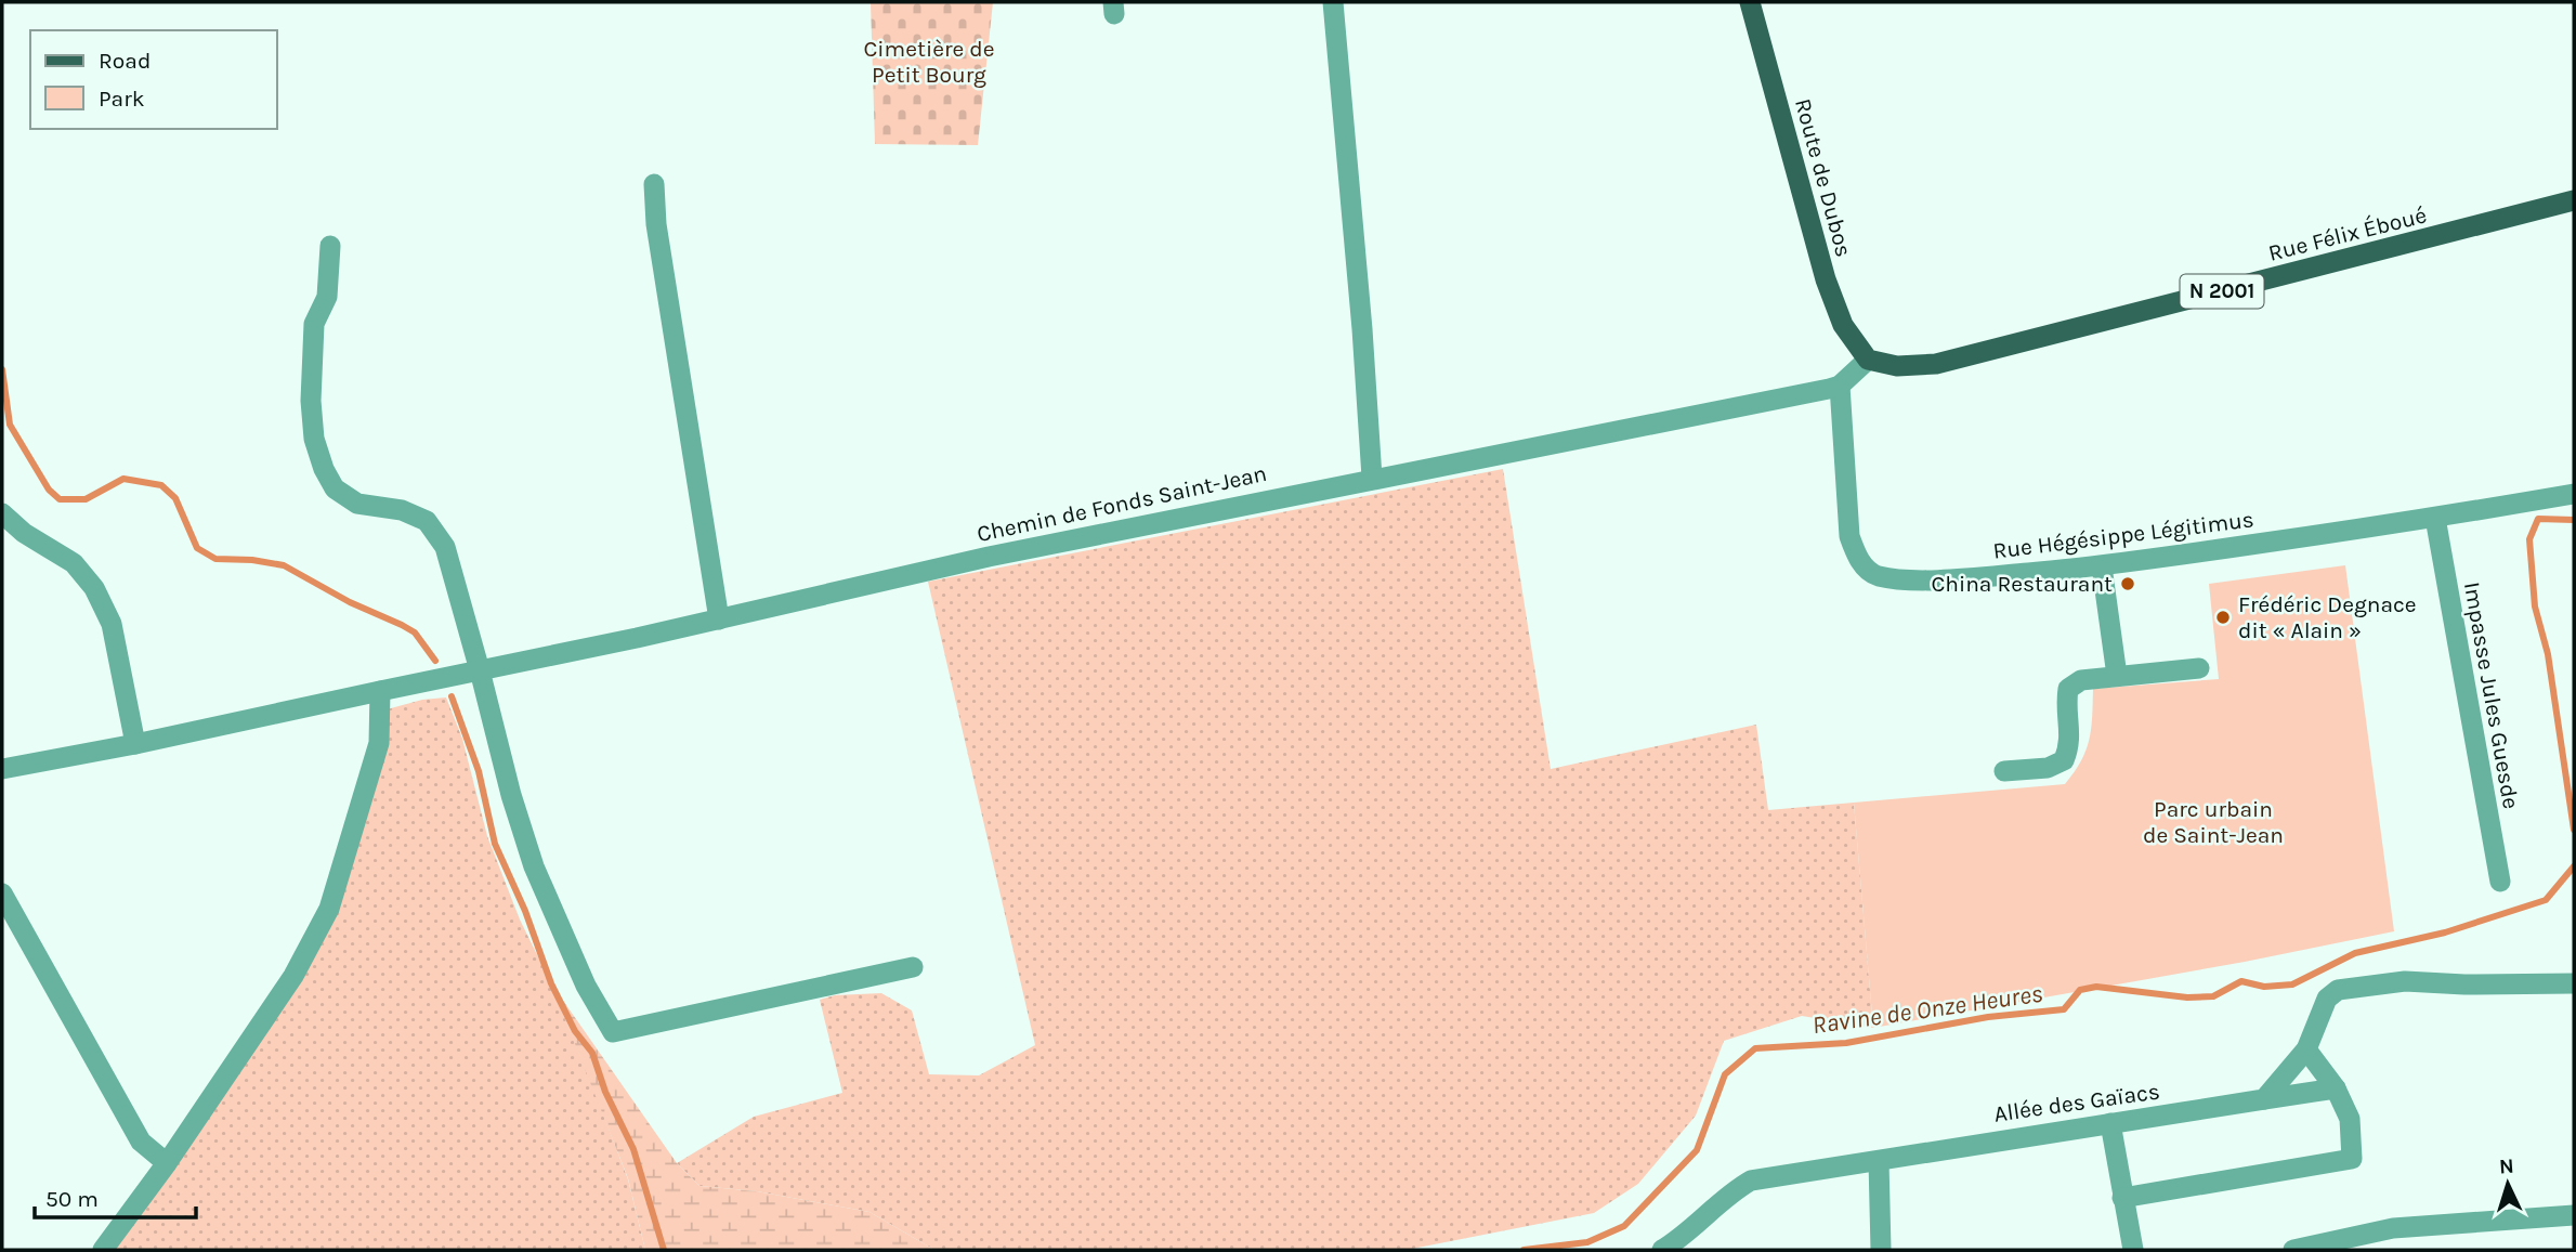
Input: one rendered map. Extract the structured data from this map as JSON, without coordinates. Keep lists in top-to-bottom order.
{
  "streets": {
    "main road": ["Route de Dubos", "Rue Félix Éboué", "N 2001"],
    "street": [
      "Chemin de Fonds Saint-Jean",
      "Rue Hégésippe Légitimus",
      "Impasse Jules Guesde",
      "Allée des Gaïacs"
    ]
  },
  "crossings": [
    ["Route de Dubos", "Rue Félix Éboué"],
    ["Chemin de Fonds Saint-Jean", "Rue Hégésippe Légitimus"],
    ["Rue Hégésippe Légitimus", "Impasse Jules Guesde"]
  ],
  "water": ["Ravine de Onze Heures"],
  "parks": ["Cimetière de Petit Bourg", "Parc urbain de Saint-Jean"],
  "places": ["China Restaurant", "Frédéric Degnace dit « Alain »"],
  "legend": ["Road", "Park"],
  "scale_bar": "50 m",
  "north": "top"
}
